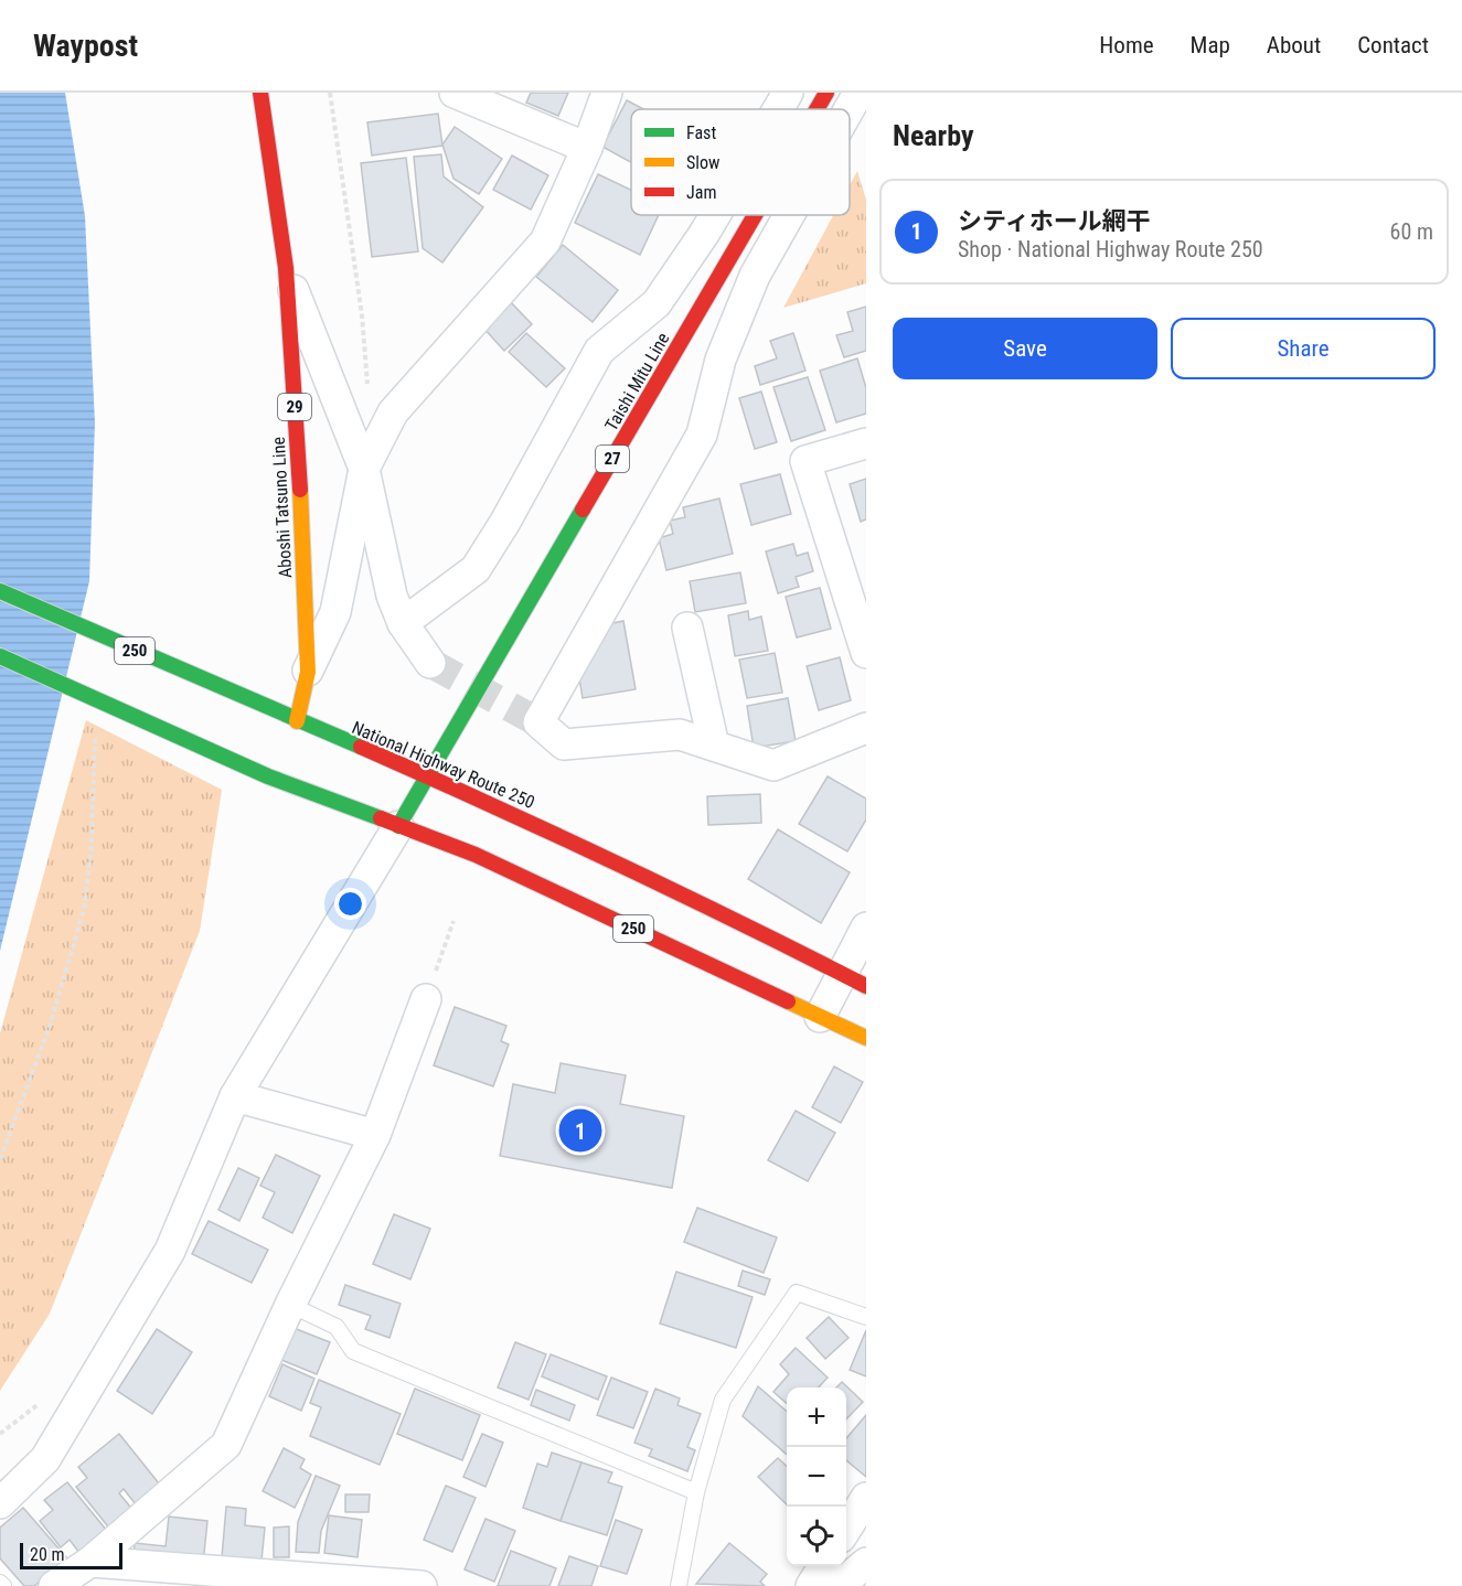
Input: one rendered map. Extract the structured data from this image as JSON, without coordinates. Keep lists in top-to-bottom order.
{
  "streets": {
    "main road": [
      "Taishi Mitu Line",
      "29",
      "27",
      "Aboshi Tatsuno Line",
      "250",
      "National Highway Route 250"
    ]
  },
  "crossings": [
    ["Taishi Mitu Line", "250"],
    ["Taishi Mitu Line", "National Highway Route 250"],
    ["Aboshi Tatsuno Line", "National Highway Route 250"]
  ],
  "legend": ["Fast", "Slow", "Jam"],
  "scale_bar": "20 m",
  "page": {
    "header": "Waypost",
    "nav": [
      "Home",
      "Map",
      "About",
      "Contact"
    ],
    "heading": "Nearby",
    "list": [
      {
        "mark": "1",
        "name": "シティホール網干",
        "note": "Shop · National Highway Route 250",
        "value": "60 m"
      }
    ],
    "buttons": ["Save", "Share"],
    "pins": "1",
    "map_buttons": ["+", "−"],
    "scale": "20 m"
  }
}
